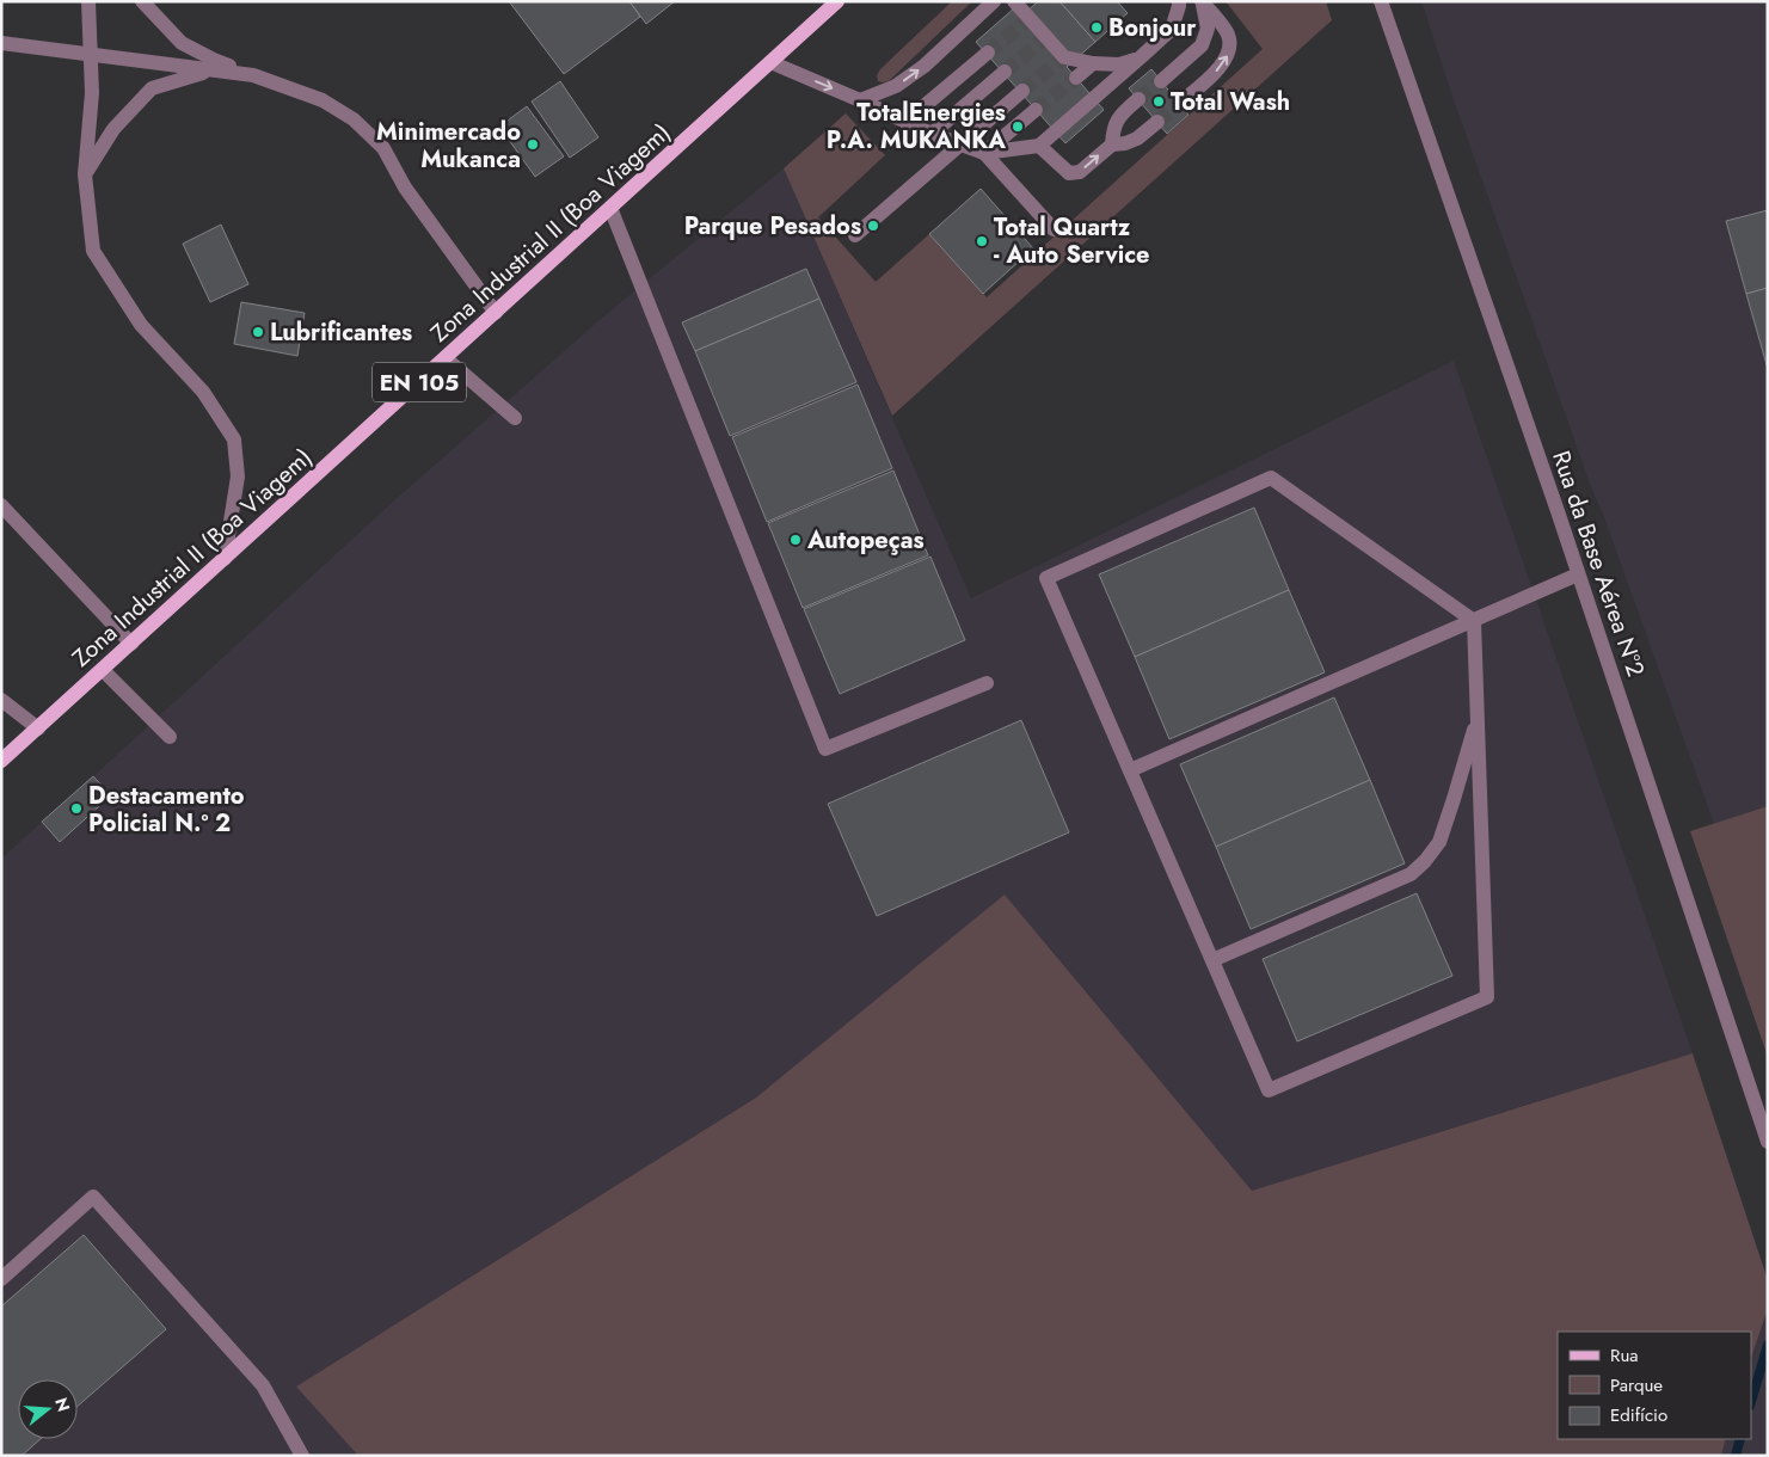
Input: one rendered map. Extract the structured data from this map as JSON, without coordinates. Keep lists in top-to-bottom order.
{
  "streets": {
    "main road": ["Zona Industrial II (Boa Viagem)", "EN 105"],
    "street": ["Rua da Base Aérea Nº2"]
  },
  "places": [
    "Bonjour",
    "Total Wash",
    "TotalEnergies P.A. MUKANKA",
    "Minimercado Mukanca",
    "Parque Pesados",
    "Total Quartz - Auto Service",
    "Lubrificantes",
    "Autopeças",
    "Destacamento Policial N.º 2"
  ],
  "legend": ["Rua", "Parque", "Edifício"],
  "north": "right"
}
